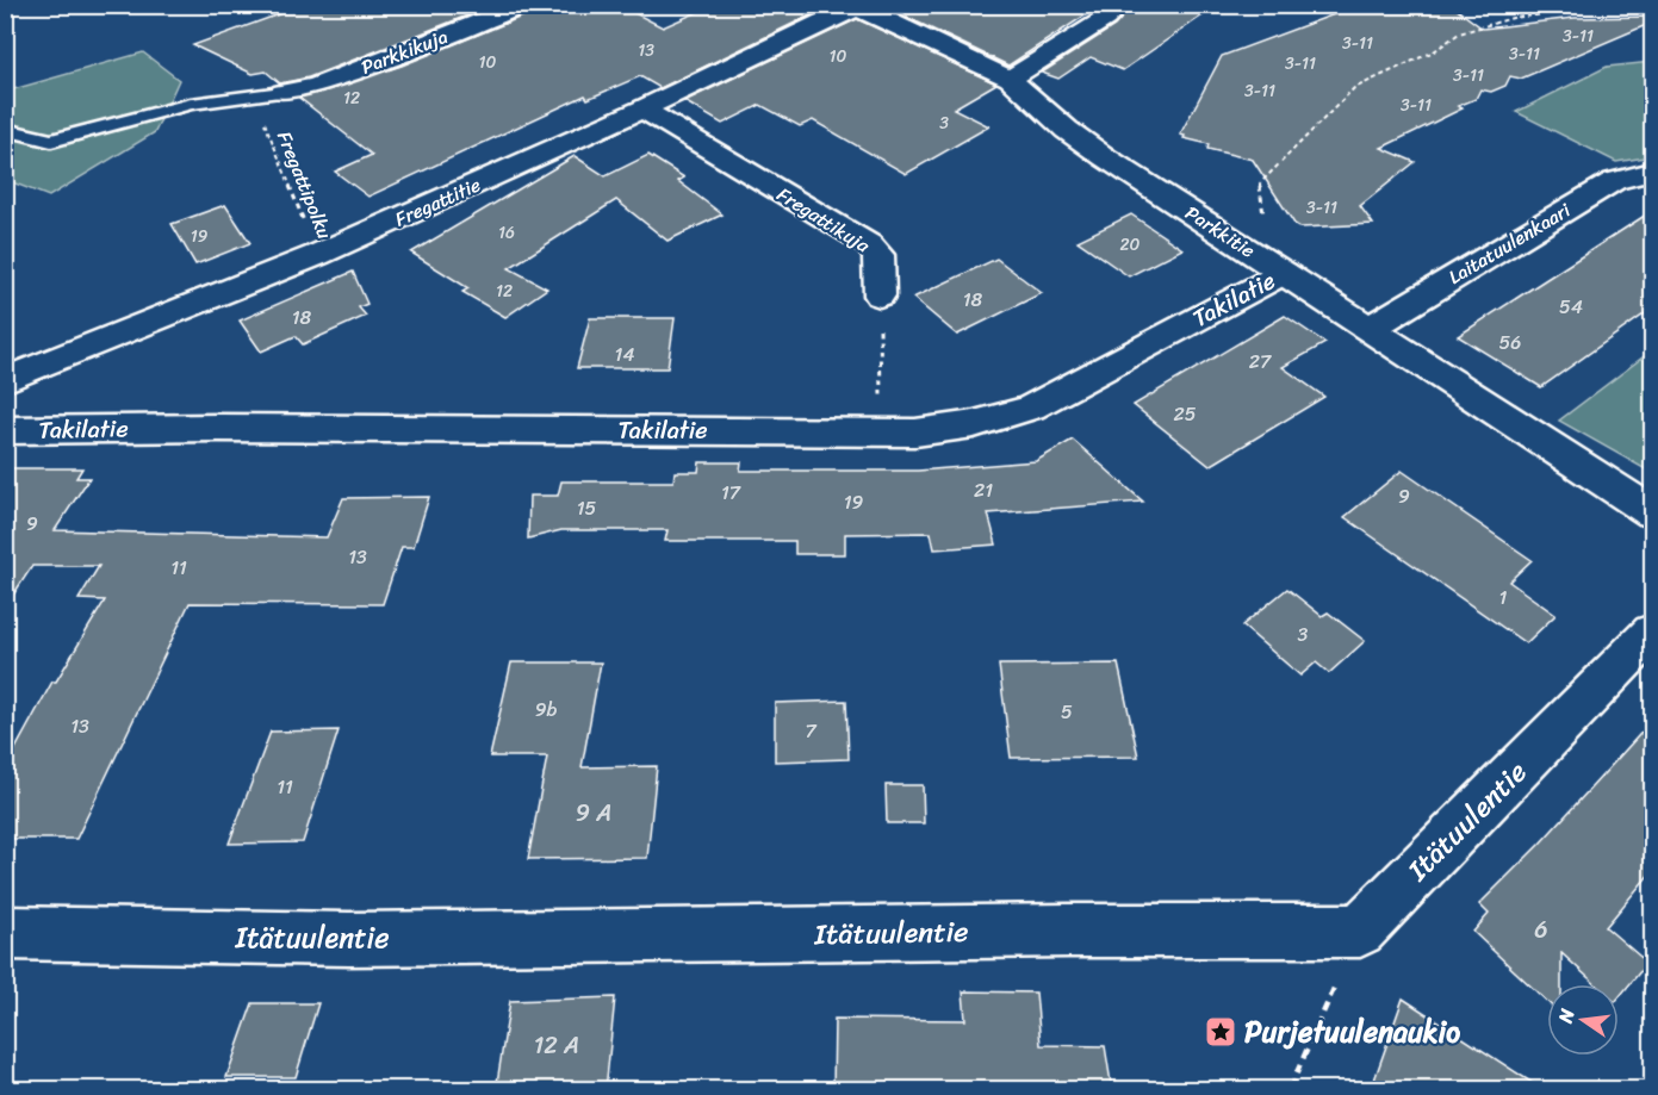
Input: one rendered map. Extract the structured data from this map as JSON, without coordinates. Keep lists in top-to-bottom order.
{
  "streets": {
    "street": [
      "Parkkikuja",
      "Fregattitie",
      "Fregattikuja",
      "Parkkitie",
      "Laitatuulenkaari",
      "Takilatie",
      "Itätuulentie"
    ],
    "path": ["Fregattipolku"]
  },
  "crossings": [
    ["Parkkikuja", "Fregattipolku"],
    ["Fregattipolku", "Fregattitie"],
    ["Fregattitie", "Fregattikuja"],
    ["Fregattitie", "Parkkitie"],
    ["Parkkitie", "Laitatuulenkaari"],
    ["Parkkitie", "Takilatie"]
  ],
  "places": {
    "place": ["Purjetuulenaukio"]
  },
  "house_numbers": [
    "3-11",
    "3-11",
    "13",
    "3-11",
    "10",
    "10",
    "3-11",
    "3-11",
    "3-11",
    "12",
    "3-11",
    "3",
    "3-11",
    "16",
    "19",
    "20",
    "12",
    "18",
    "54",
    "18",
    "56",
    "14",
    "27",
    "25",
    "21",
    "17",
    "9",
    "19",
    "15",
    "9",
    "13",
    "11",
    "1",
    "3",
    "9b",
    "5",
    "13",
    "7",
    "11",
    "9 A",
    "6",
    "12 A"
  ],
  "north": "left"
}
